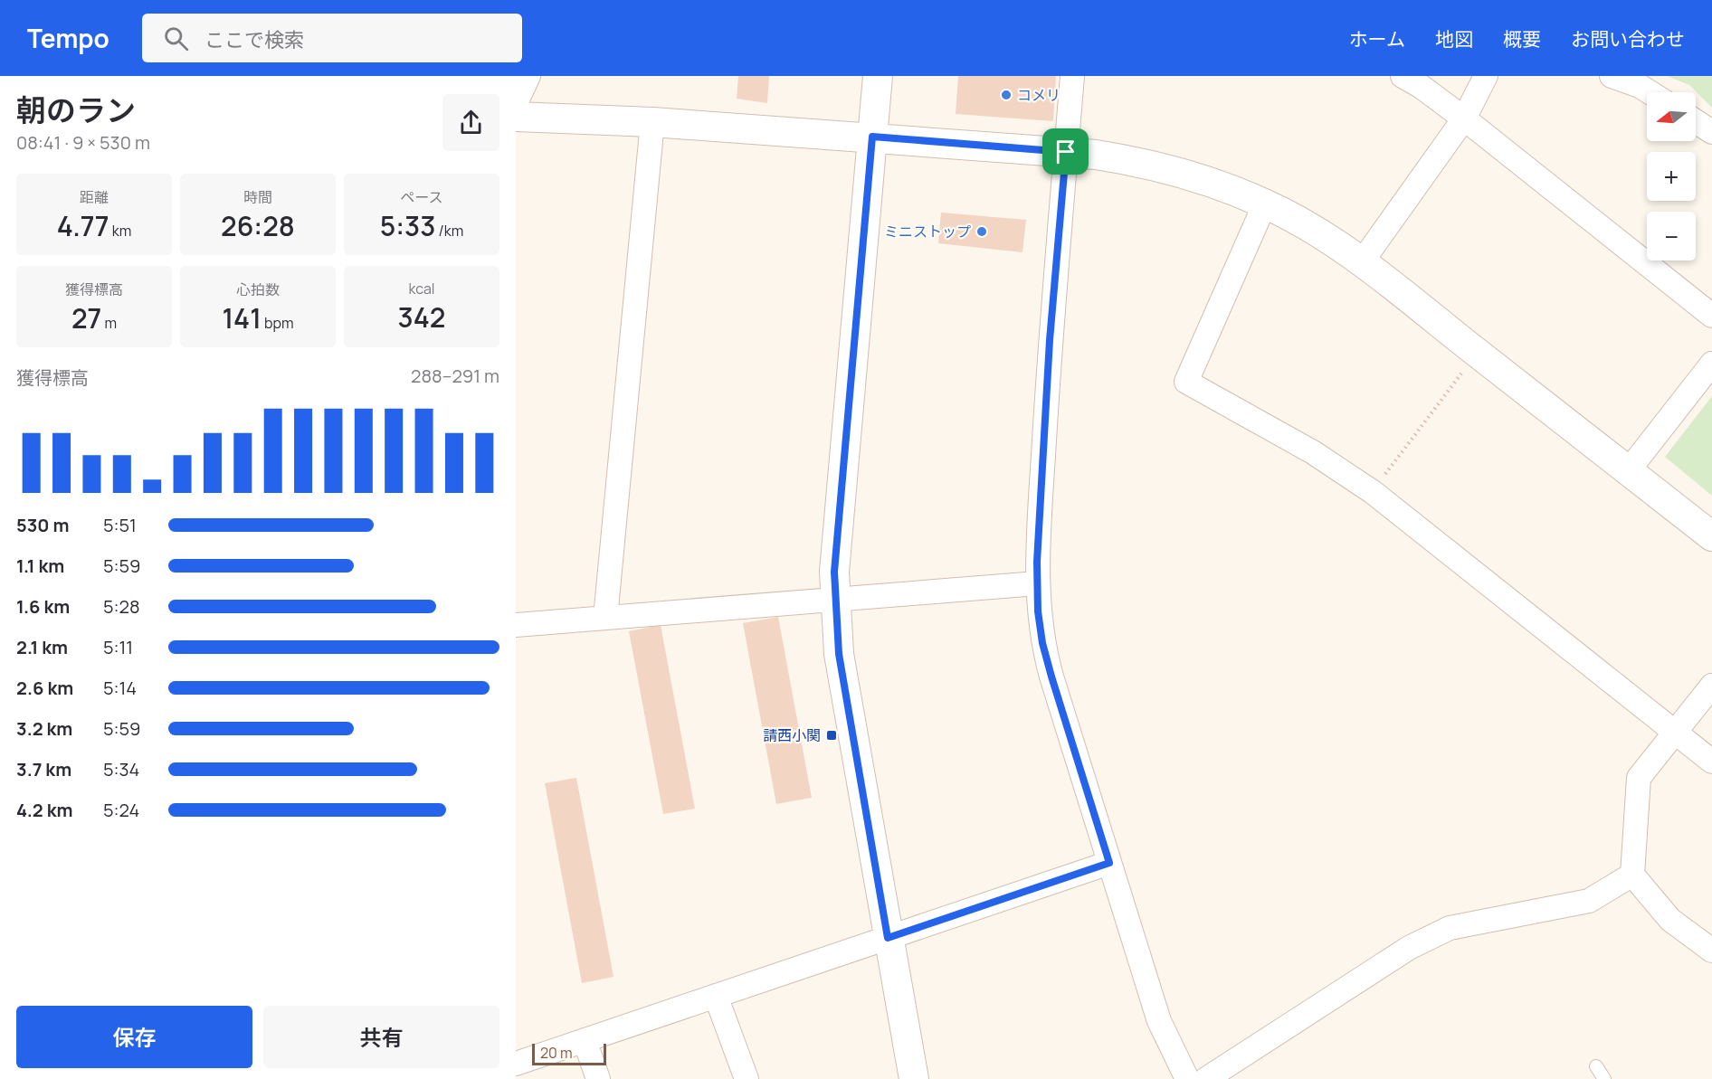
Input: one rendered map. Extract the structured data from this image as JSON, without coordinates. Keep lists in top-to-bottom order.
{
  "places": {
    "other": ["コメリ", "ミニストップ"],
    "transit": ["請西小関"]
  },
  "scale_bar": "20 m",
  "north": "left",
  "page": {
    "header": "Tempo",
    "search": "ここで検索",
    "nav": [
      "ホーム",
      "地図",
      "概要",
      "お問い合わせ"
    ],
    "heading": ["朝のラン", "08:41 · 9 × 530 m"],
    "map_buttons": ["+", "−"],
    "stats": [
      ["距離", "4.77 km"],
      ["時間", "26:28"],
      ["ペース", "5:33 /km"],
      ["獲得標高", "27 m"],
      ["心拍数", "141 bpm"],
      ["kcal", "342"]
    ],
    "chart": ["獲得標高", "288–291 m"],
    "list": [
      {
        "name": "530 m",
        "note": "5:51"
      },
      {
        "name": "1.1 km",
        "note": "5:59"
      },
      {
        "name": "1.6 km",
        "note": "5:28"
      },
      {
        "name": "2.1 km",
        "note": "5:11"
      },
      {
        "name": "2.6 km",
        "note": "5:14"
      },
      {
        "name": "3.2 km",
        "note": "5:59"
      },
      {
        "name": "3.7 km",
        "note": "5:34"
      },
      {
        "name": "4.2 km",
        "note": "5:24"
      }
    ],
    "buttons": ["保存", "共有"],
    "scale": "20 m"
  }
}
